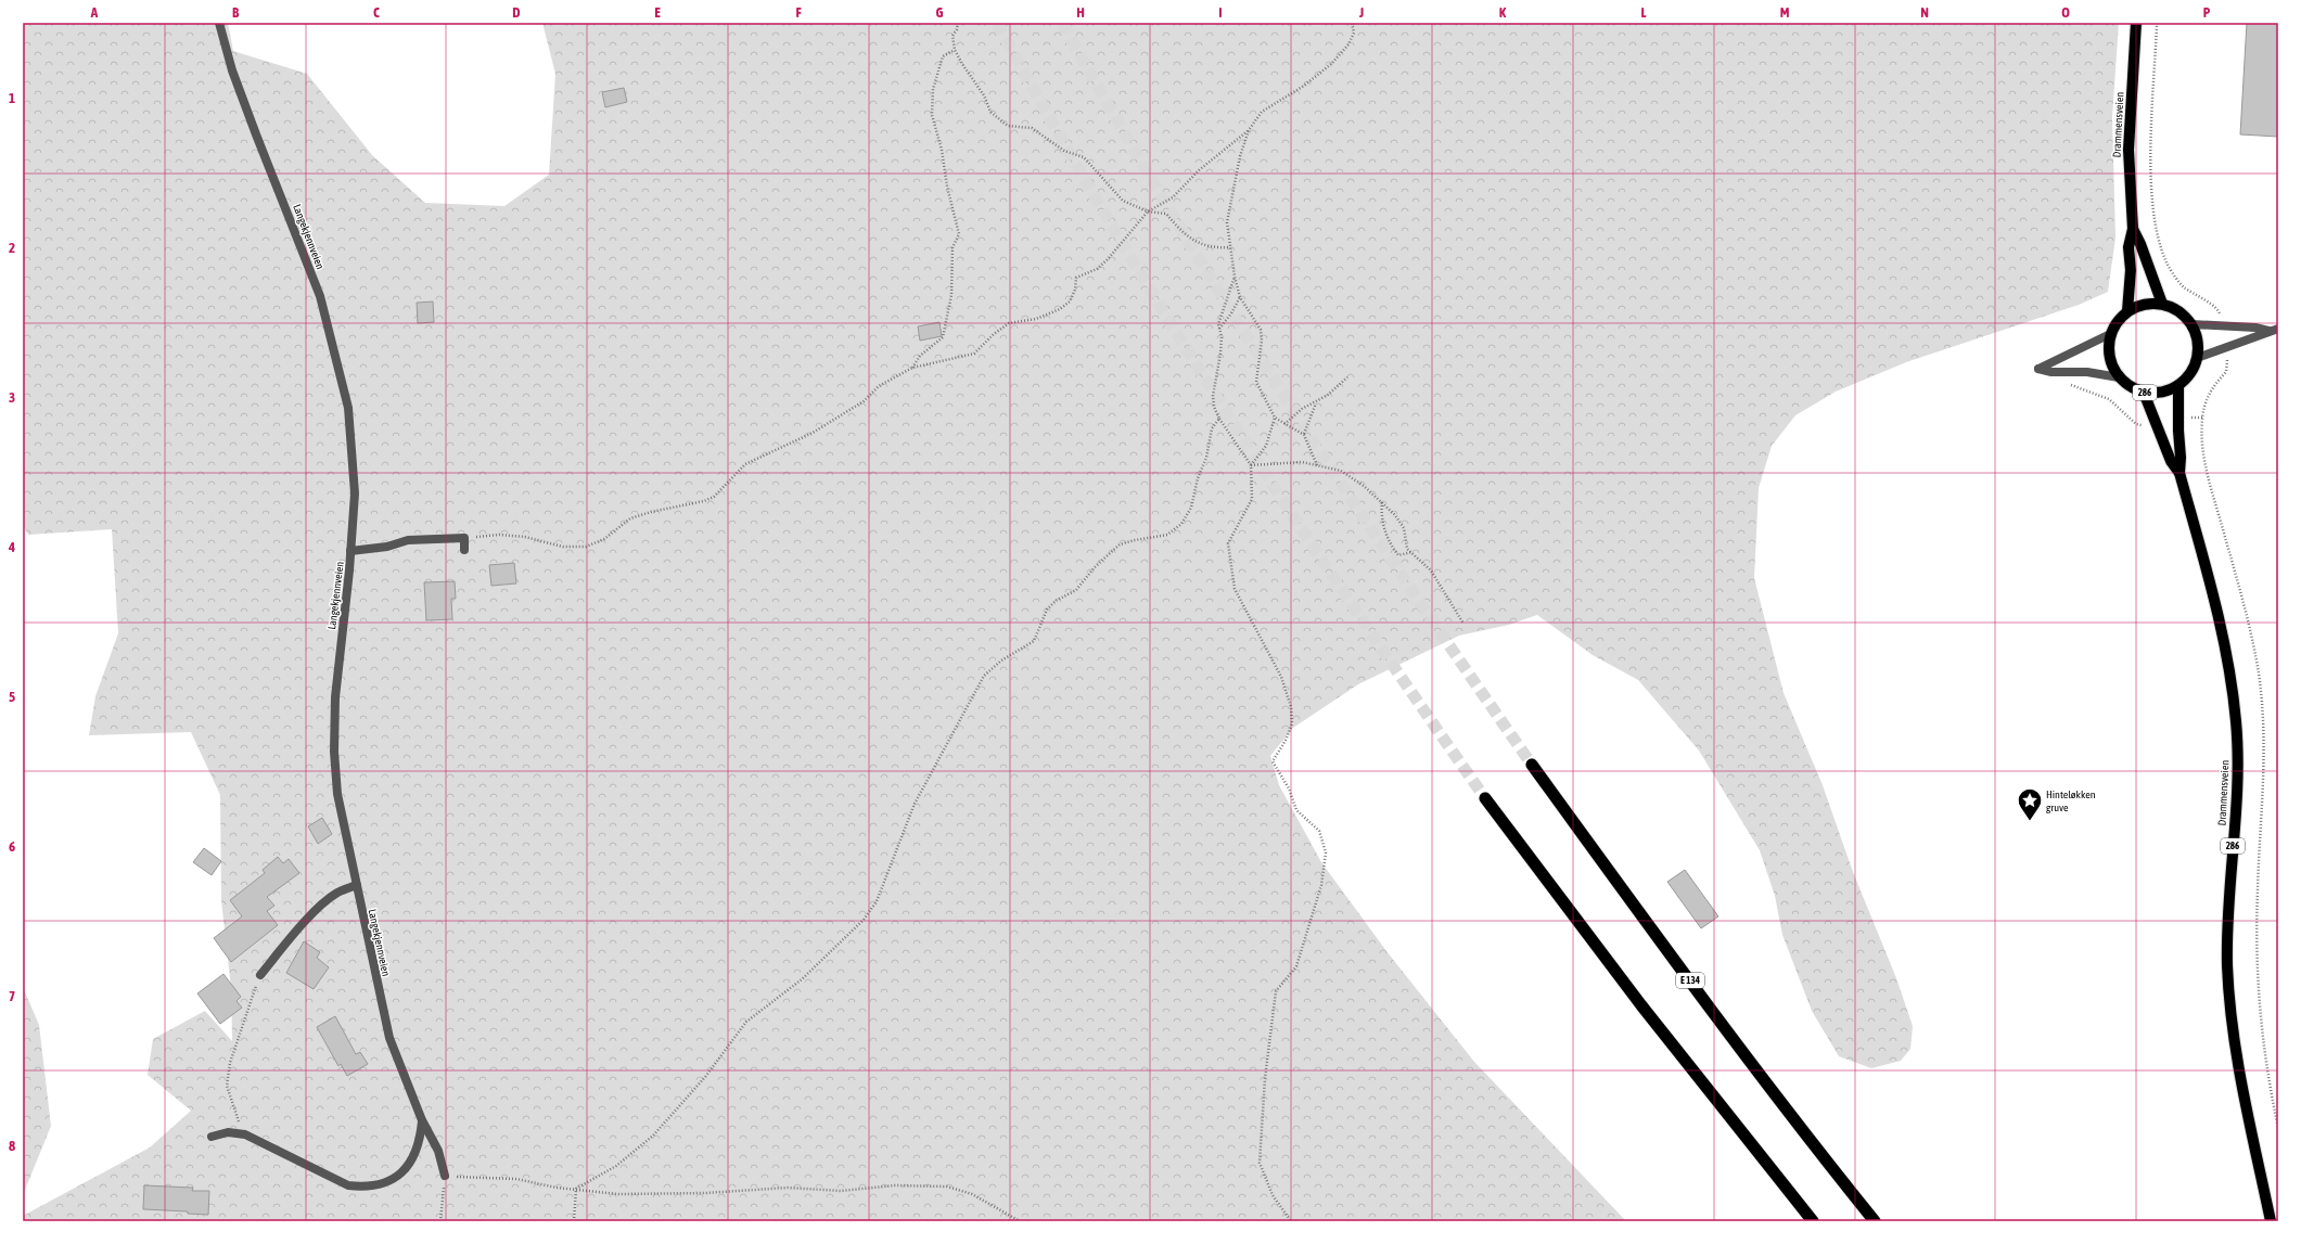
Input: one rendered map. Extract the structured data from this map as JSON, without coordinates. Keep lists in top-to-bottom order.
{
  "streets": {
    "highway": ["E 134"],
    "main road": ["Drammensveien", "286"],
    "street": ["Langekjennveien"]
  },
  "crossings": [
    ["Drammensveien", "286"]
  ],
  "places": {
    "place": ["Hinteløkken gruve"]
  },
  "grid": {
    "columns": [
      "A",
      "B",
      "C",
      "D",
      "E",
      "F",
      "G",
      "H",
      "I",
      "J",
      "K",
      "L",
      "M",
      "N",
      "O",
      "P"
    ],
    "rows": [
      "1",
      "2",
      "3",
      "4",
      "5",
      "6",
      "7",
      "8"
    ]
  }
}
